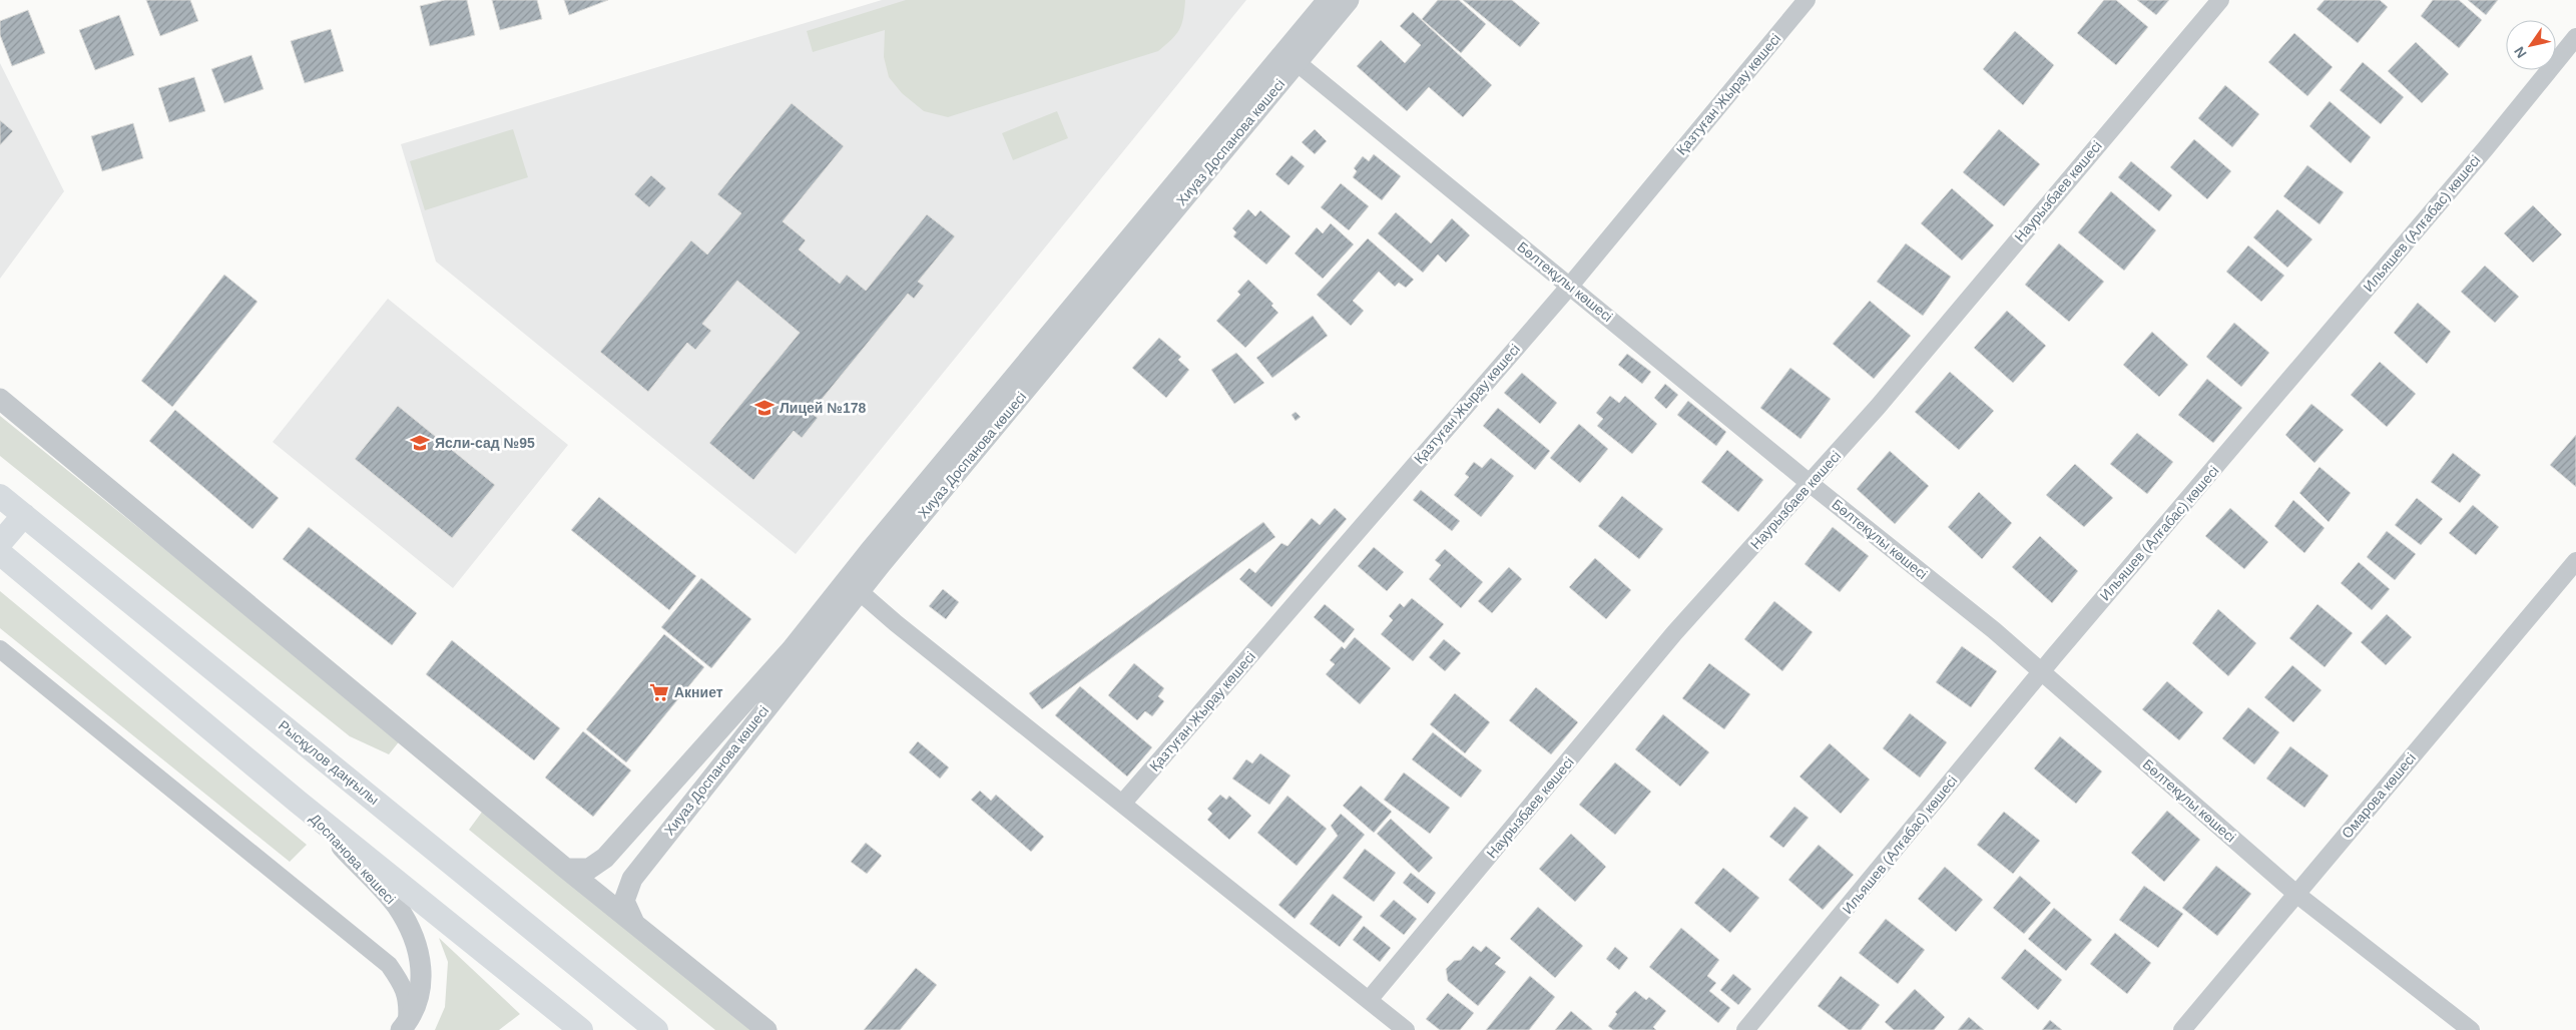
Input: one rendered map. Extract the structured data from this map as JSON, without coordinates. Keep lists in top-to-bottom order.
{
  "streets": {
    "main road": ["Рысқұлов даңғылы"],
    "street": [
      "Қазтуған Жырау көшесі",
      "Хиуаз Доспанова көшесі",
      "Наурызбаев көшесі",
      "Ильяшев (Алғабас) көшесі",
      "Бөлтекұлы көшесі",
      "Омарова көшесі",
      "Доспанова көшесі"
    ]
  },
  "crossings": [
    ["Қазтуған Жырау көшесі", "Бөлтекұлы көшесі"],
    ["Хиуаз Доспанова көшесі", "Бөлтекұлы көшесі"],
    ["Наурызбаев көшесі", "Бөлтекұлы көшесі"],
    ["Ильяшев (Алғабас) көшесі", "Бөлтекұлы көшесі"],
    ["Бөлтекұлы көшесі", "Омарова көшесі"]
  ],
  "places": {
    "school or university": ["Лицей №178", "Ясли-сад №95"],
    "supermarket": ["Акниет"]
  },
  "north": "bottom left"
}
